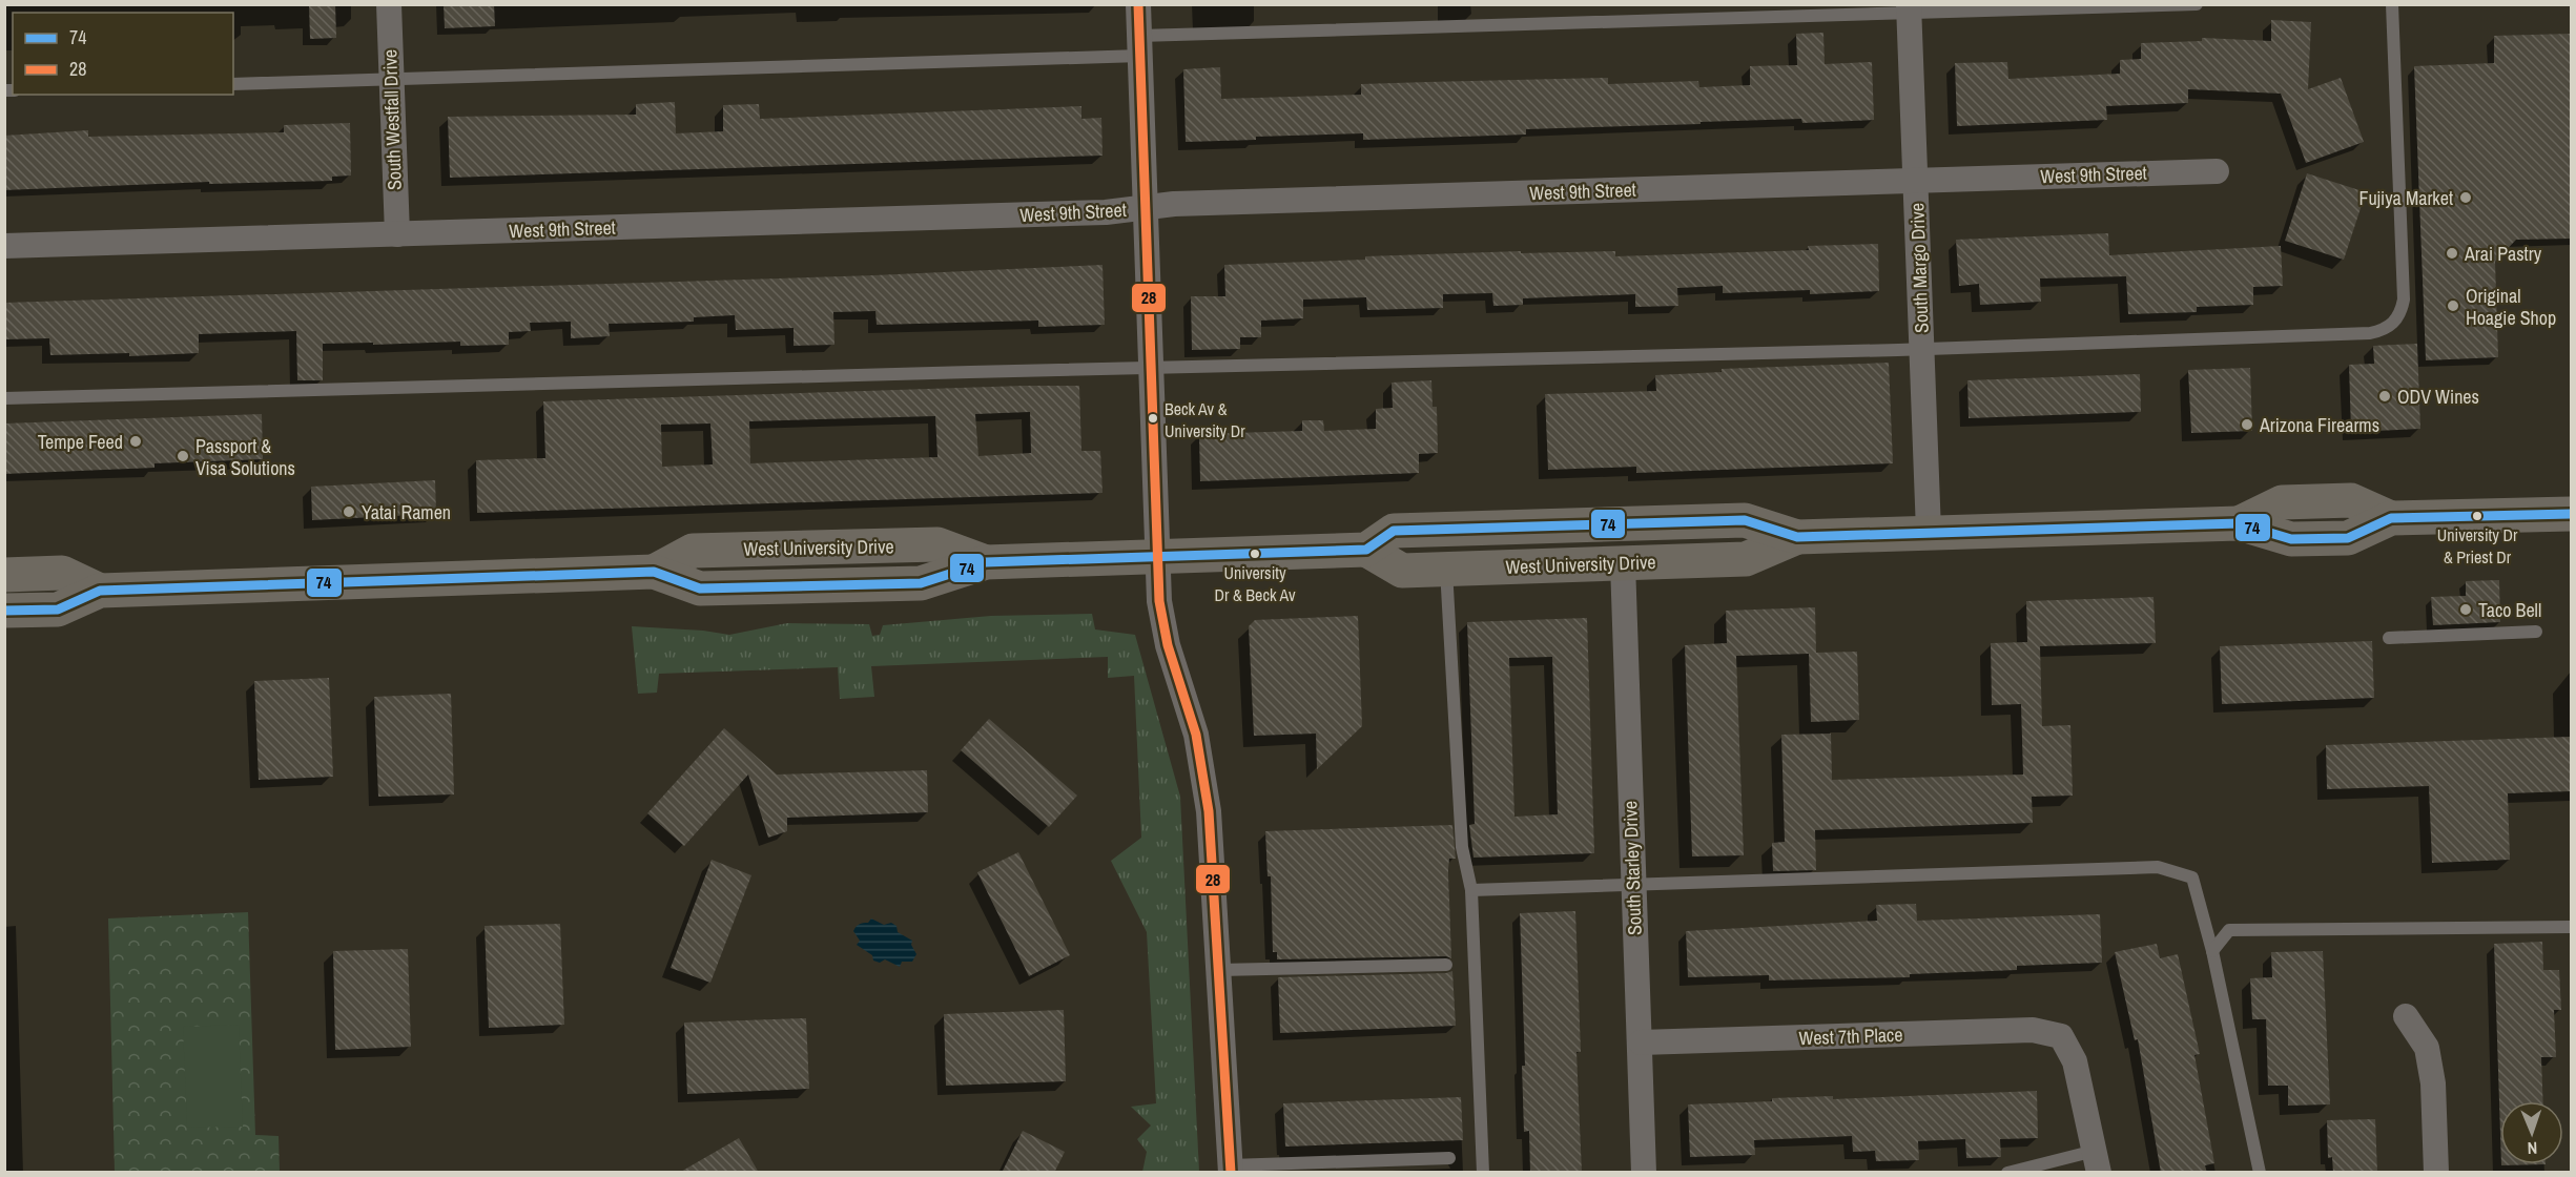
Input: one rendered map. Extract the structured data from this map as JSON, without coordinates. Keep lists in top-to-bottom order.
{
  "streets": {
    "main road": ["West University Drive"],
    "street": [
      "South Westfall Drive",
      "West 9th Street",
      "South Margo Drive",
      "South Starley Drive",
      "West 7th Place"
    ]
  },
  "crossings": [
    ["South Westfall Drive", "West 9th Street"],
    ["West 9th Street", "South Margo Drive"],
    ["South Margo Drive", "West University Drive"],
    ["West University Drive", "South Starley Drive"],
    ["South Starley Drive", "West 7th Place"]
  ],
  "places": [
    "Fujiya Market",
    "Arai Pastry",
    "Original Hoagie Shop",
    "ODV Wines",
    "Beck Av & University Dr",
    "Arizona Firearms",
    "Tempe Feed",
    "Passport & Visa Solutions",
    "Yatai Ramen",
    "University Dr & Priest Dr",
    "University Dr & Beck Av",
    "Taco Bell"
  ],
  "lines": ["transit line 28", "transit line 74"],
  "legend": ["74", "28"],
  "north": "bottom"
}
